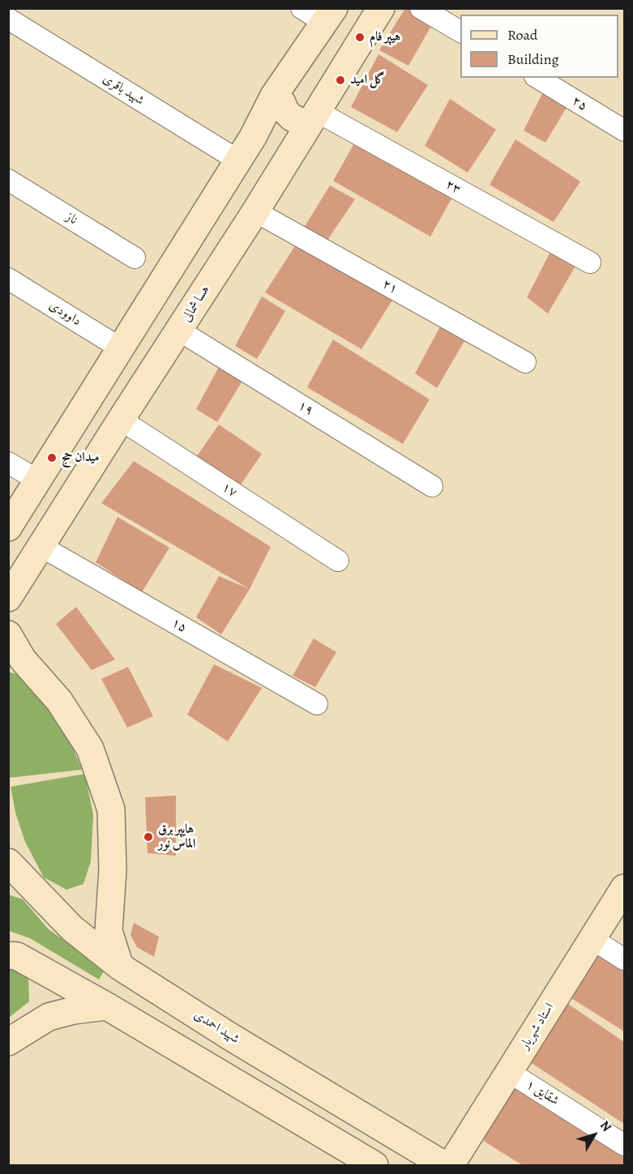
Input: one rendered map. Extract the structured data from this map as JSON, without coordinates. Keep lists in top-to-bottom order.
{
  "streets": {
    "main road": ["هسا شمالی", "استاد شهریار", "شهید احمدی"],
    "street": [
      "شهید باقری",
      "۲۵",
      "۲۳",
      "ناز",
      "۲۱",
      "داوودی",
      "۱۹",
      "۱۷",
      "۱۵",
      "شقایق ۱"
    ]
  },
  "crossings": [
    ["۲۳", "هسا شمالی"],
    ["۲۱", "هسا شمالی"],
    ["هسا شمالی", "۱۹"],
    ["هسا شمالی", "۱۷"],
    ["هسا شمالی", "۱۵"],
    ["استاد شهریار", "شقایق ۱"]
  ],
  "places": [
    "هیپر فام",
    "گل امید",
    "میدان حج",
    "هایپر برق الماس نور"
  ],
  "legend": ["Road", "Building"],
  "north": "top right"
}
